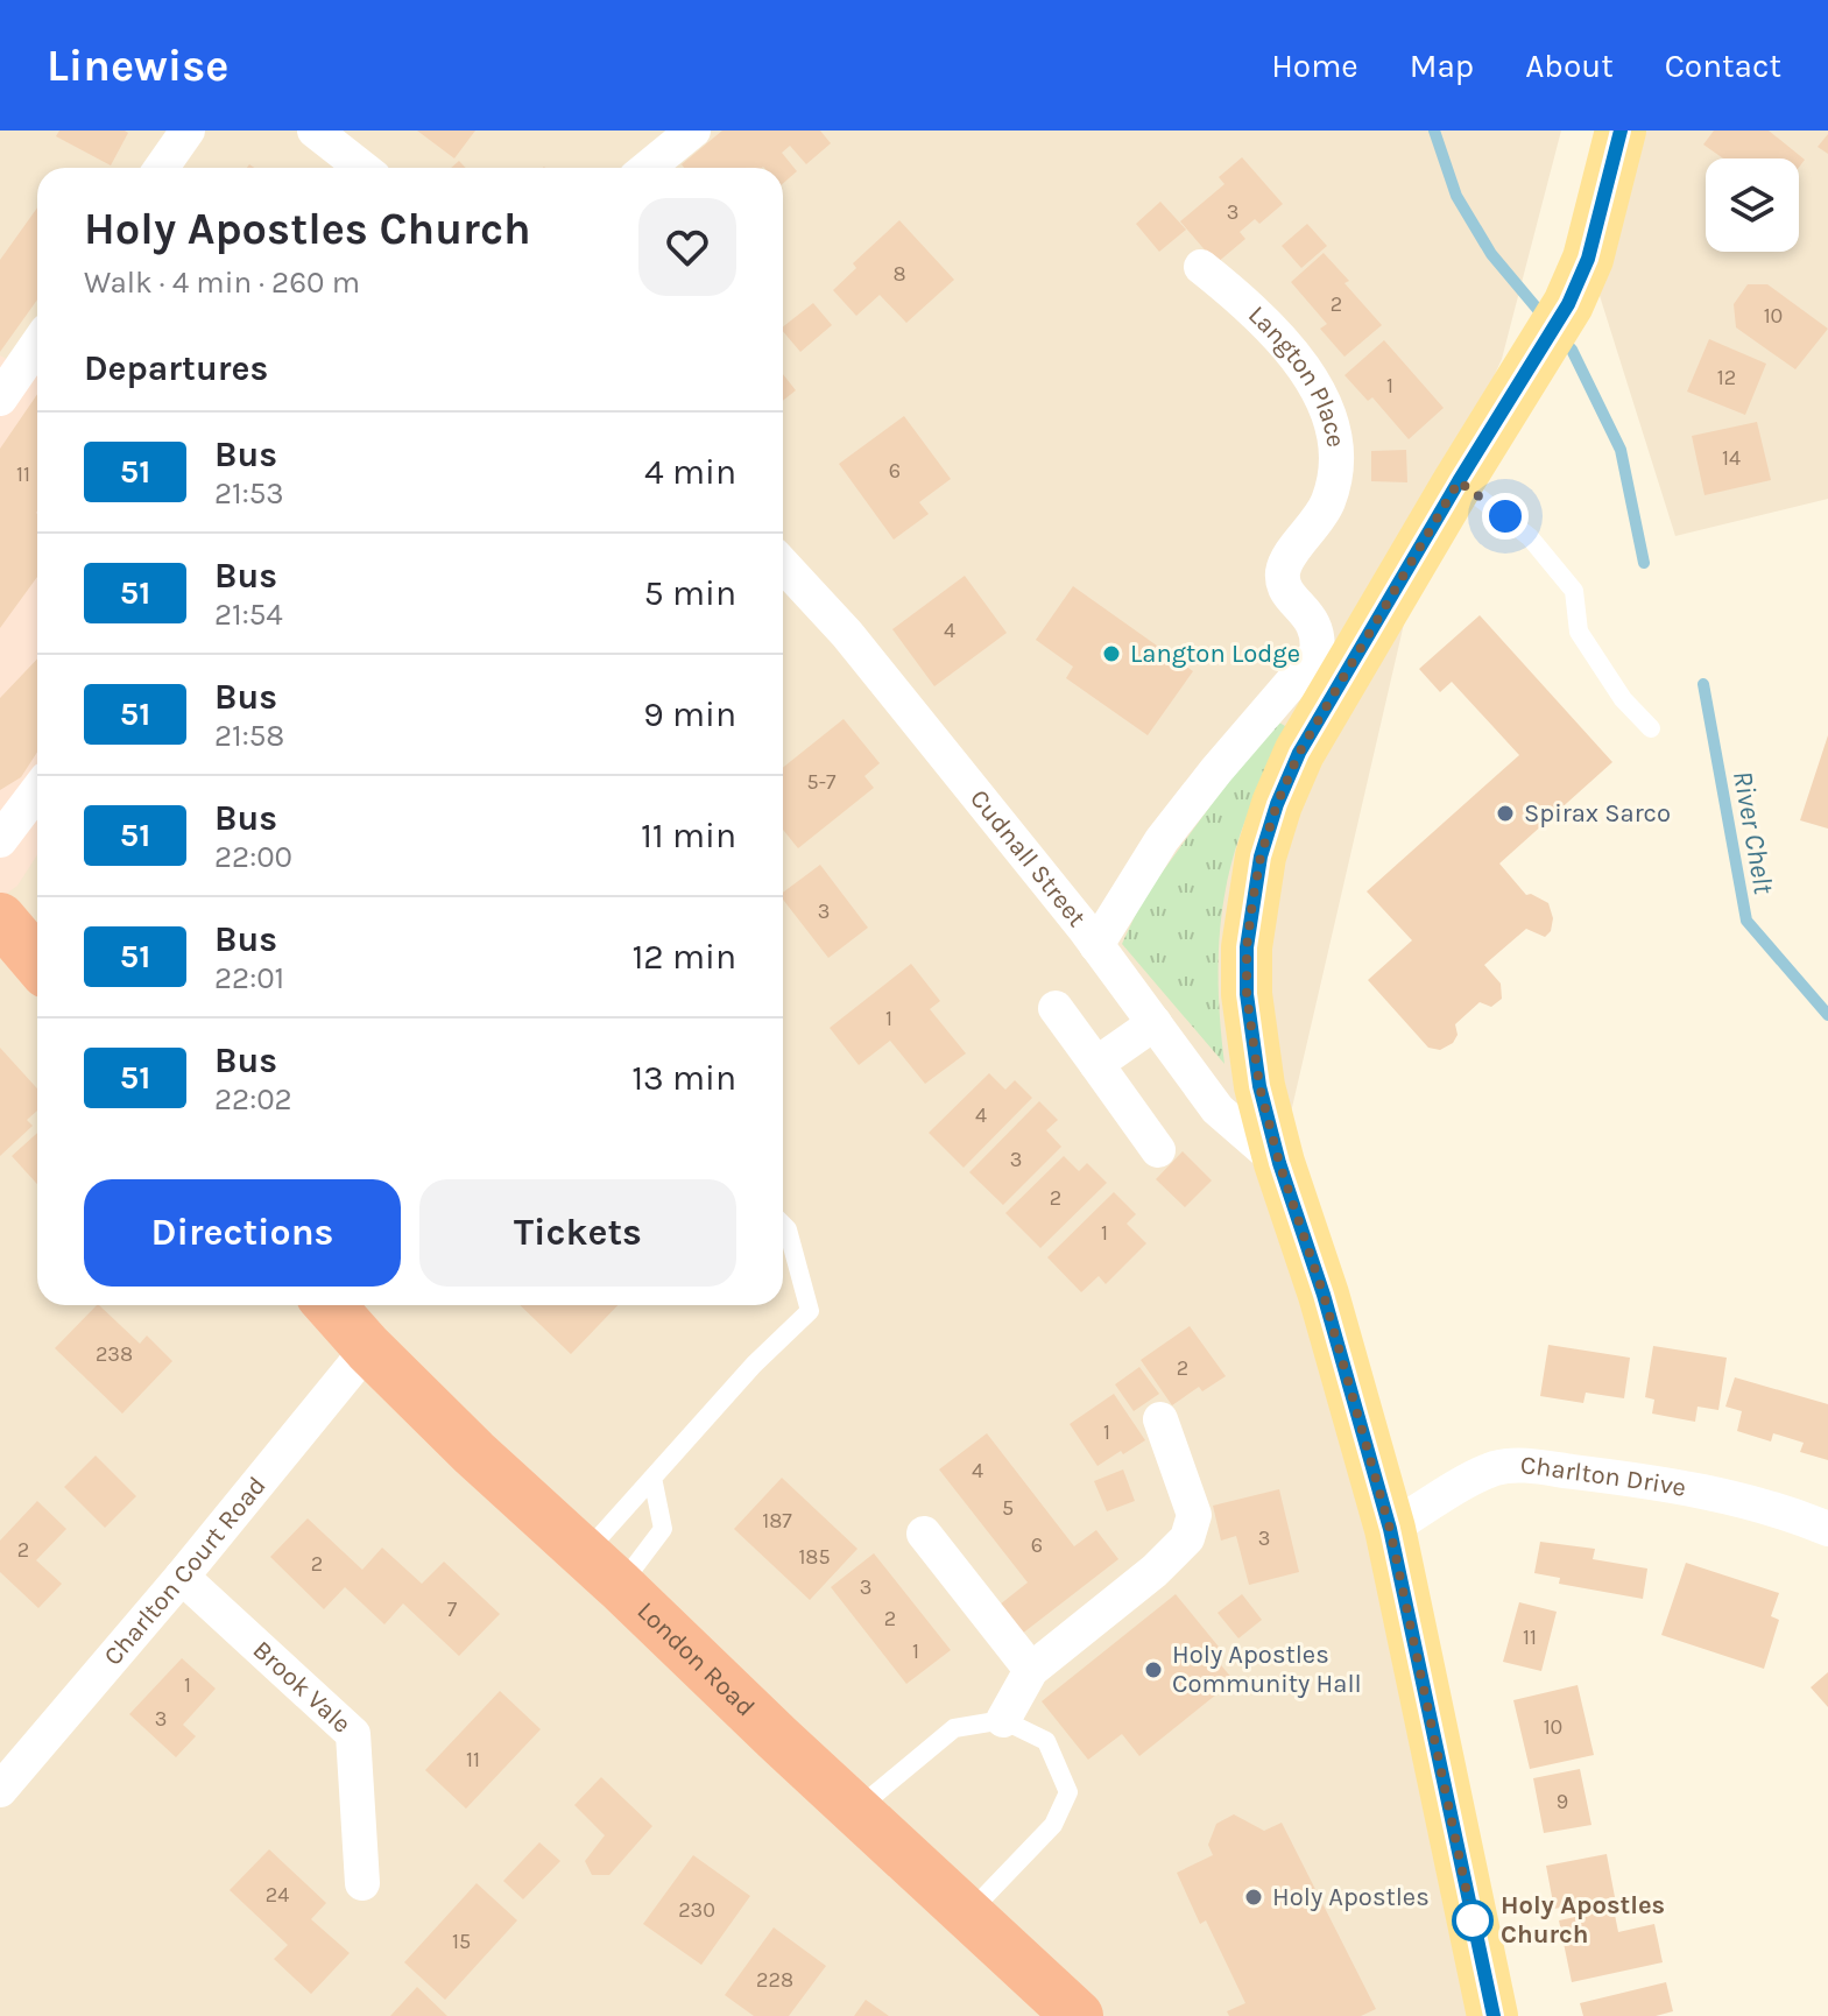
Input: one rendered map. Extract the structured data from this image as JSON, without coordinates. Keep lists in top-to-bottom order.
{
  "streets": {
    "highway": ["London Road"],
    "street": [
      "Langton Place",
      "Cudnall Street",
      "Charlton Drive",
      "Charlton Court Road",
      "Brook Vale"
    ]
  },
  "crossings": [
    ["Charlton Court Road", "London Road"],
    ["Charlton Court Road", "Brook Vale"]
  ],
  "water": ["River Chelt"],
  "places": [
    "Langton Lodge",
    "Spirax Sarco",
    "Holy Apostles Community Hall",
    "Holy Apostles",
    "Holy Apostles Church"
  ],
  "lines": ["bus line 51"],
  "house_numbers": [
    "3",
    "8",
    "2",
    "10",
    "12",
    "1",
    "14",
    "6",
    "11",
    "4",
    "5-7",
    "3",
    "1",
    "4",
    "3",
    "2",
    "1",
    "238",
    "2",
    "1",
    "4",
    "5",
    "187",
    "3",
    "6",
    "2",
    "185",
    "2",
    "3",
    "7",
    "2",
    "11",
    "1",
    "1",
    "3",
    "10",
    "11",
    "9",
    "24",
    "230",
    "15",
    "228"
  ],
  "page": {
    "header": "Linewise",
    "nav": [
      "Home",
      "Map",
      "About",
      "Contact"
    ],
    "heading": [
      ["Holy Apostles Church", "Walk · 4 min · 260 m"],
      "Departures"
    ],
    "list": [
      {
        "mark": "51",
        "name": "Bus",
        "note": "21:53",
        "value": "4 min"
      },
      {
        "mark": "51",
        "name": "Bus",
        "note": "21:54",
        "value": "5 min"
      },
      {
        "mark": "51",
        "name": "Bus",
        "note": "21:58",
        "value": "9 min"
      },
      {
        "mark": "51",
        "name": "Bus",
        "note": "22:00",
        "value": "11 min"
      },
      {
        "mark": "51",
        "name": "Bus",
        "note": "22:01",
        "value": "12 min"
      },
      {
        "mark": "51",
        "name": "Bus",
        "note": "22:02",
        "value": "13 min"
      }
    ],
    "buttons": ["Directions", "Tickets"]
  }
}
